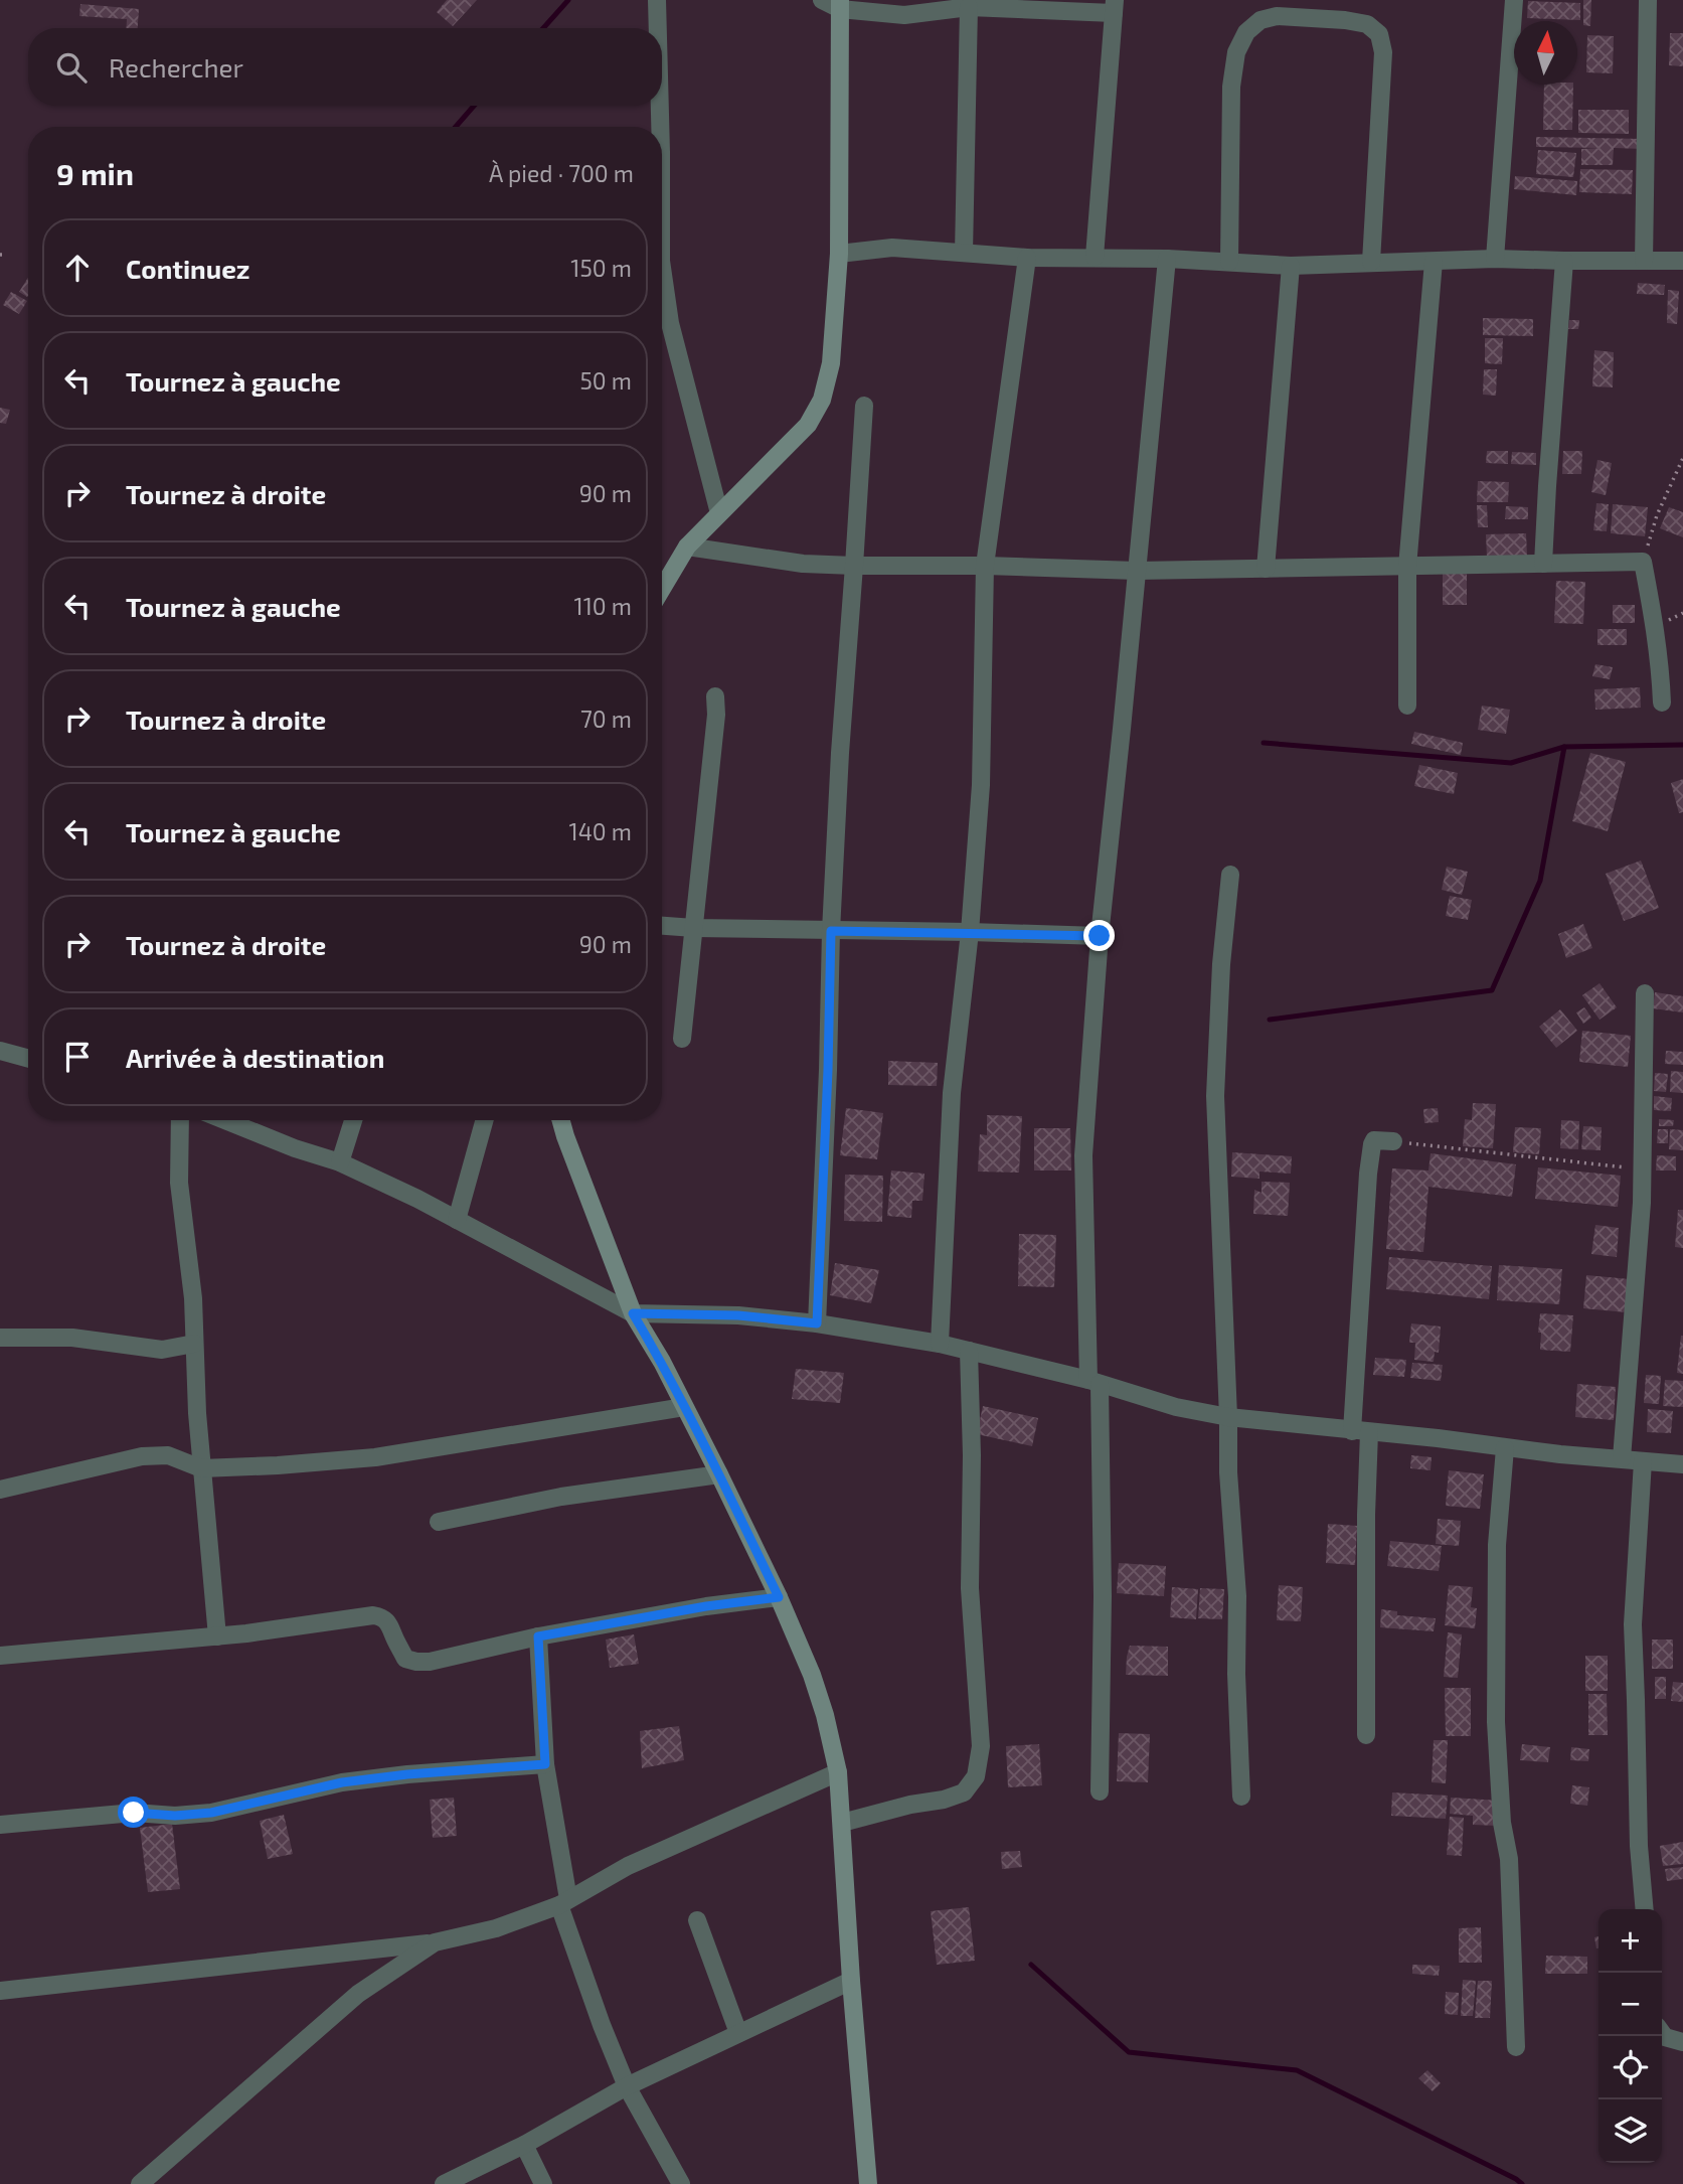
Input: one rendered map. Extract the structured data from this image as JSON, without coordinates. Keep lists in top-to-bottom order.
{
  "north": "top",
  "page": {
    "search": "Rechercher",
    "heading": ["9 min", "À pied · 700 m"],
    "list": [
      ["Continuez", "150 m"],
      ["Tournez à gauche", "50 m"],
      ["Tournez à droite", "90 m"],
      ["Tournez à gauche", "110 m"],
      ["Tournez à droite", "70 m"],
      ["Tournez à gauche", "140 m"],
      ["Tournez à droite", "90 m"],
      "Arrivée à destination"
    ],
    "map_buttons": ["+", "−"]
  }
}
